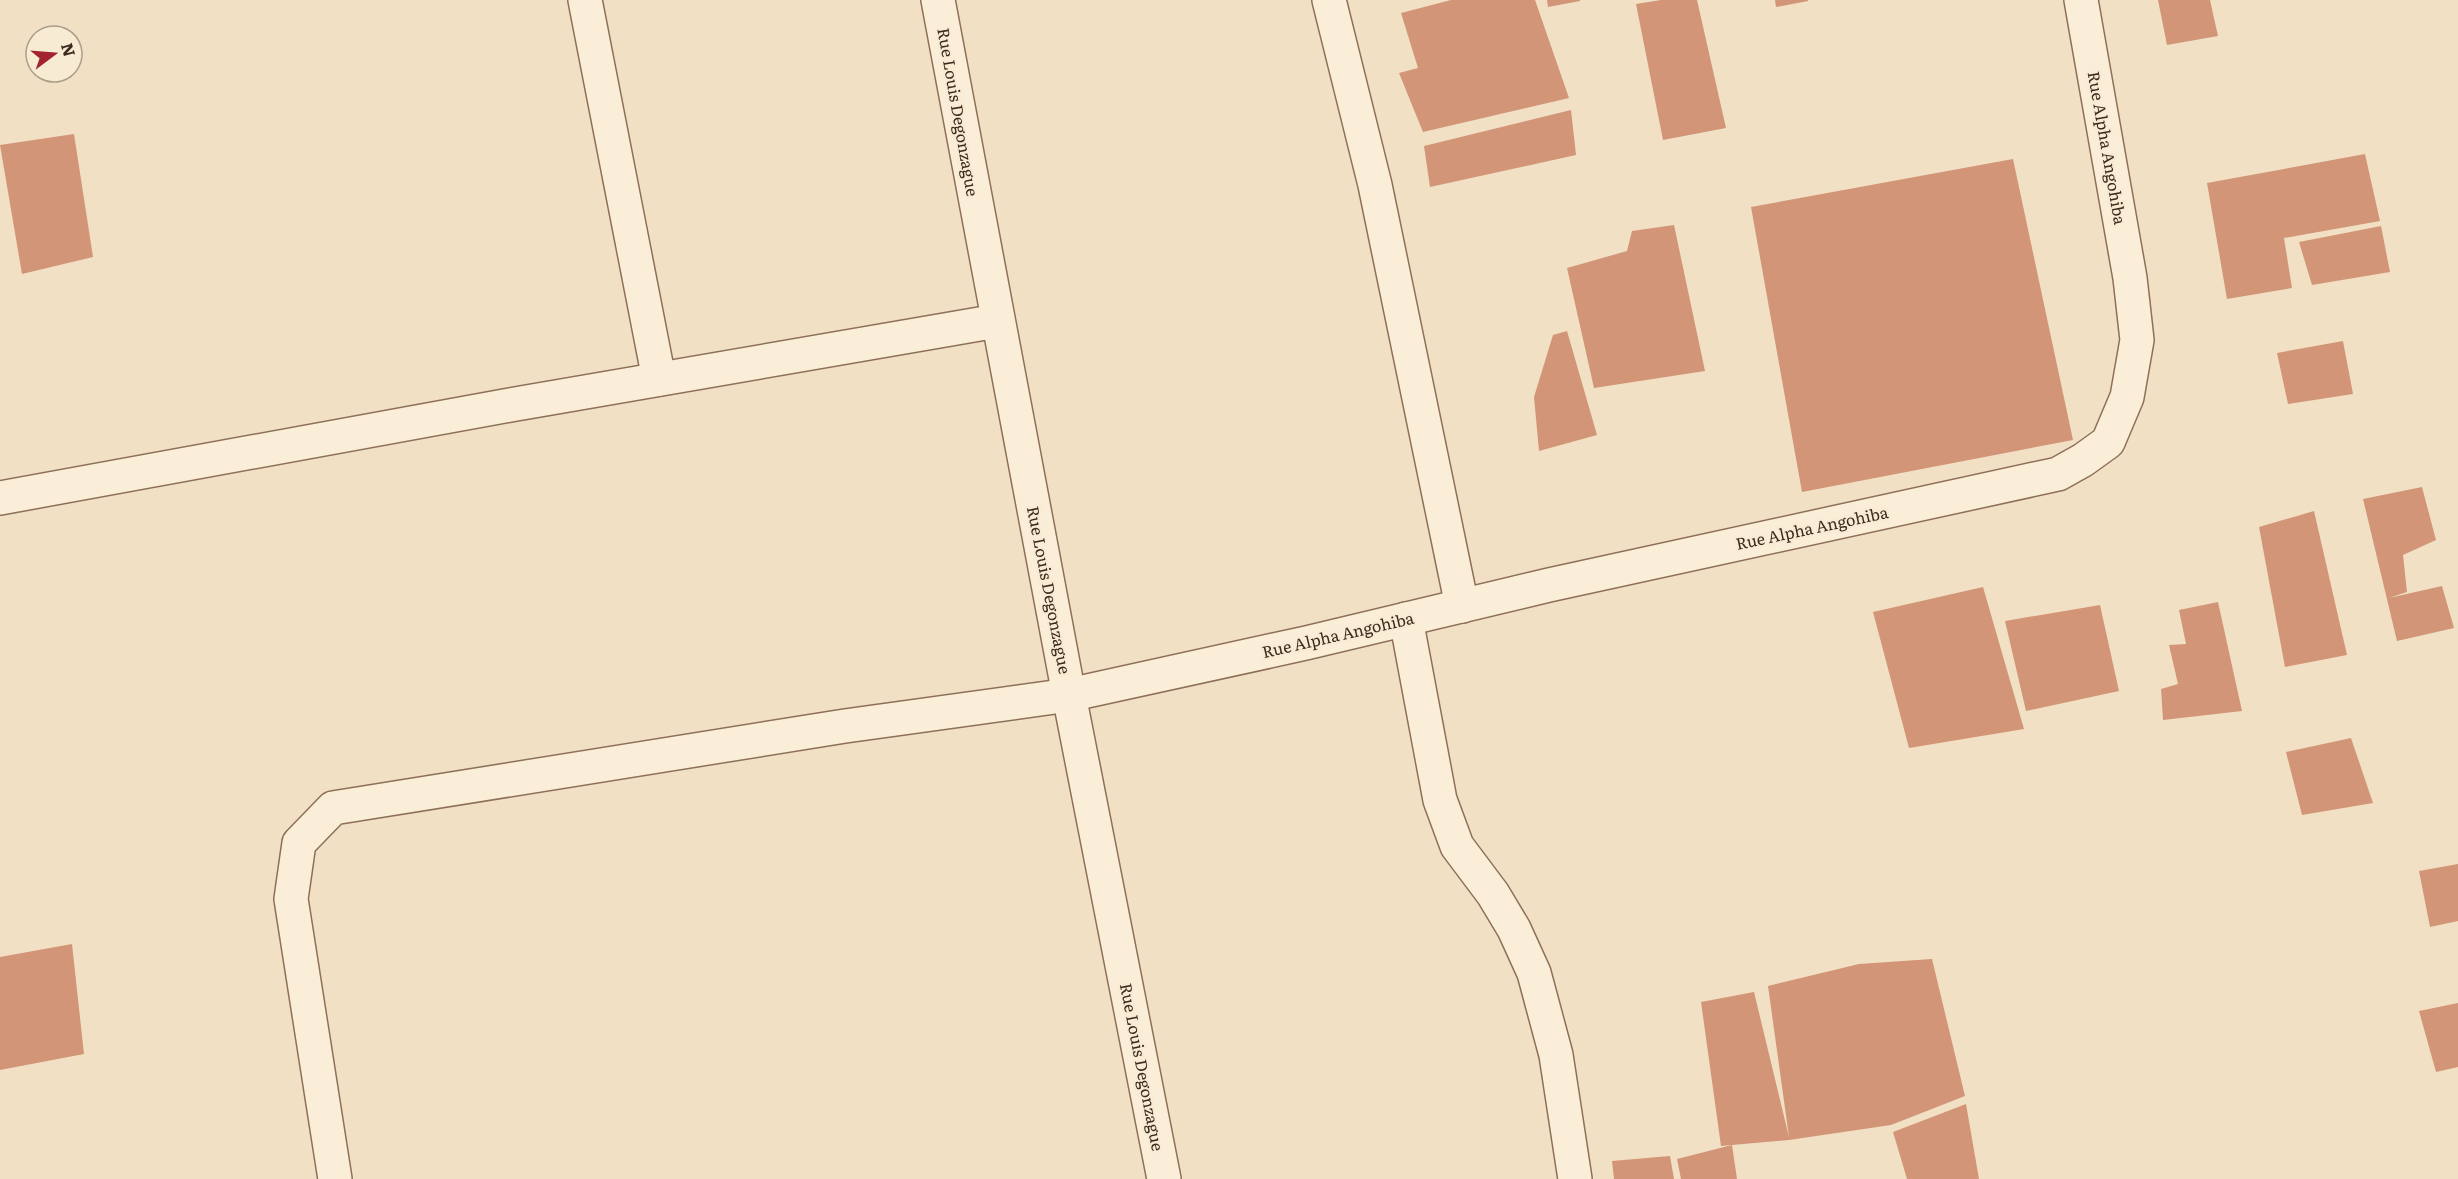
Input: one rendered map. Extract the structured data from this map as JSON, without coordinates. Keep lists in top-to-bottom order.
{
  "streets": {
    "street": ["Rue Louis Degonzague", "Rue Alpha Angohiba"]
  },
  "crossings": [
    ["Rue Louis Degonzague", "Rue Alpha Angohiba"]
  ],
  "north": "right"
}
